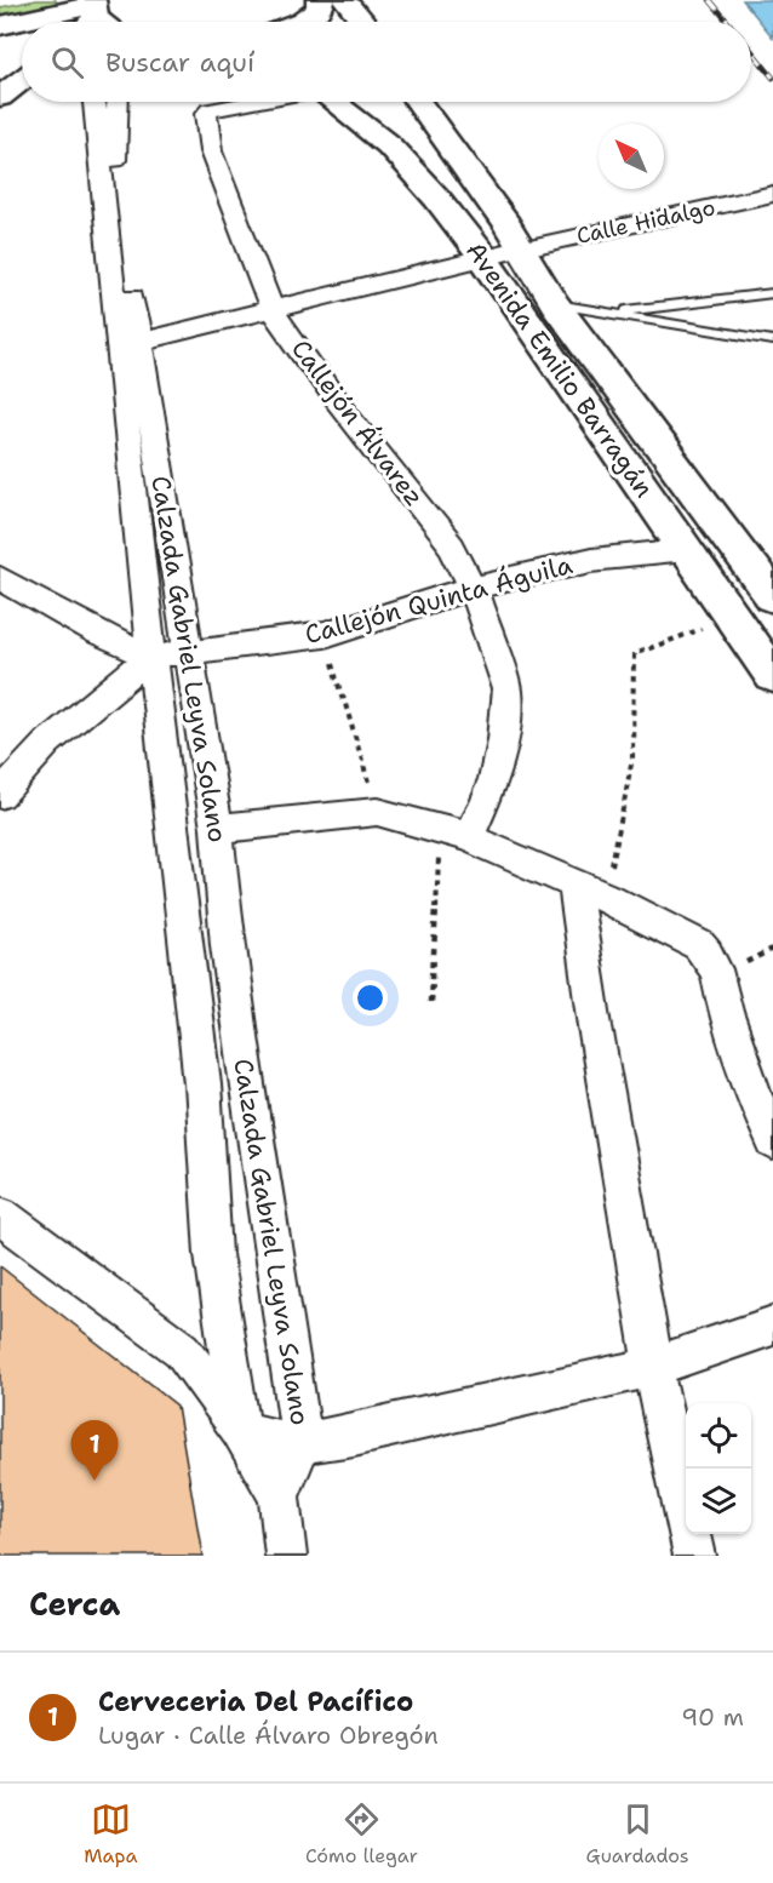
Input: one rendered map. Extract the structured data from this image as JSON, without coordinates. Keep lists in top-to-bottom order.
{
  "streets": {
    "main road": ["Avenida Emilio Barragán"],
    "street": [
      "Calle Hidalgo",
      "Callejón Álvarez",
      "Callejón Quinta Águila",
      "Calzada Gabriel Leyva Solano"
    ]
  },
  "crossings": [
    ["Calle Hidalgo", "Avenida Emilio Barragán"],
    ["Calle Hidalgo", "Callejón Álvarez"],
    ["Calle Hidalgo", "Calzada Gabriel Leyva Solano"],
    ["Avenida Emilio Barragán", "Callejón Quinta Águila"],
    ["Callejón Álvarez", "Callejón Quinta Águila"],
    ["Callejón Quinta Águila", "Calzada Gabriel Leyva Solano"]
  ],
  "north": "top left",
  "page": {
    "search": "Buscar aquí",
    "pins": "1",
    "heading": "Cerca",
    "list": [
      {
        "mark": "1",
        "name": "Cerveceria Del Pacífico",
        "note": "Lugar · Calle Álvaro Obregón",
        "value": "90 m"
      }
    ],
    "nav": ["Mapa", "Cómo llegar", "Guardados"]
  }
}
